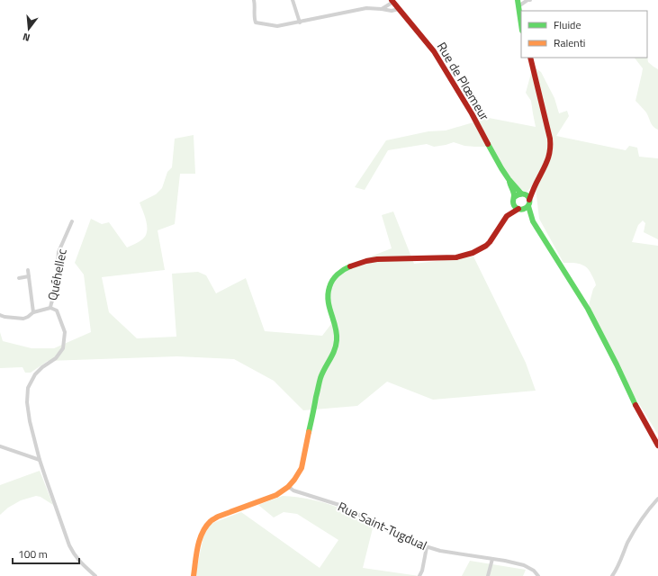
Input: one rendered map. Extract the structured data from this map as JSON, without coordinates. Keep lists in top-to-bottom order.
{
  "streets": {
    "main road": ["Rue de Plœmeur"],
    "street": ["Quéhellec", "Rue Saint-Tugdual"]
  },
  "legend": ["Fluide", "Ralenti"],
  "scale_bar": "100 m",
  "north": "bottom"
}
